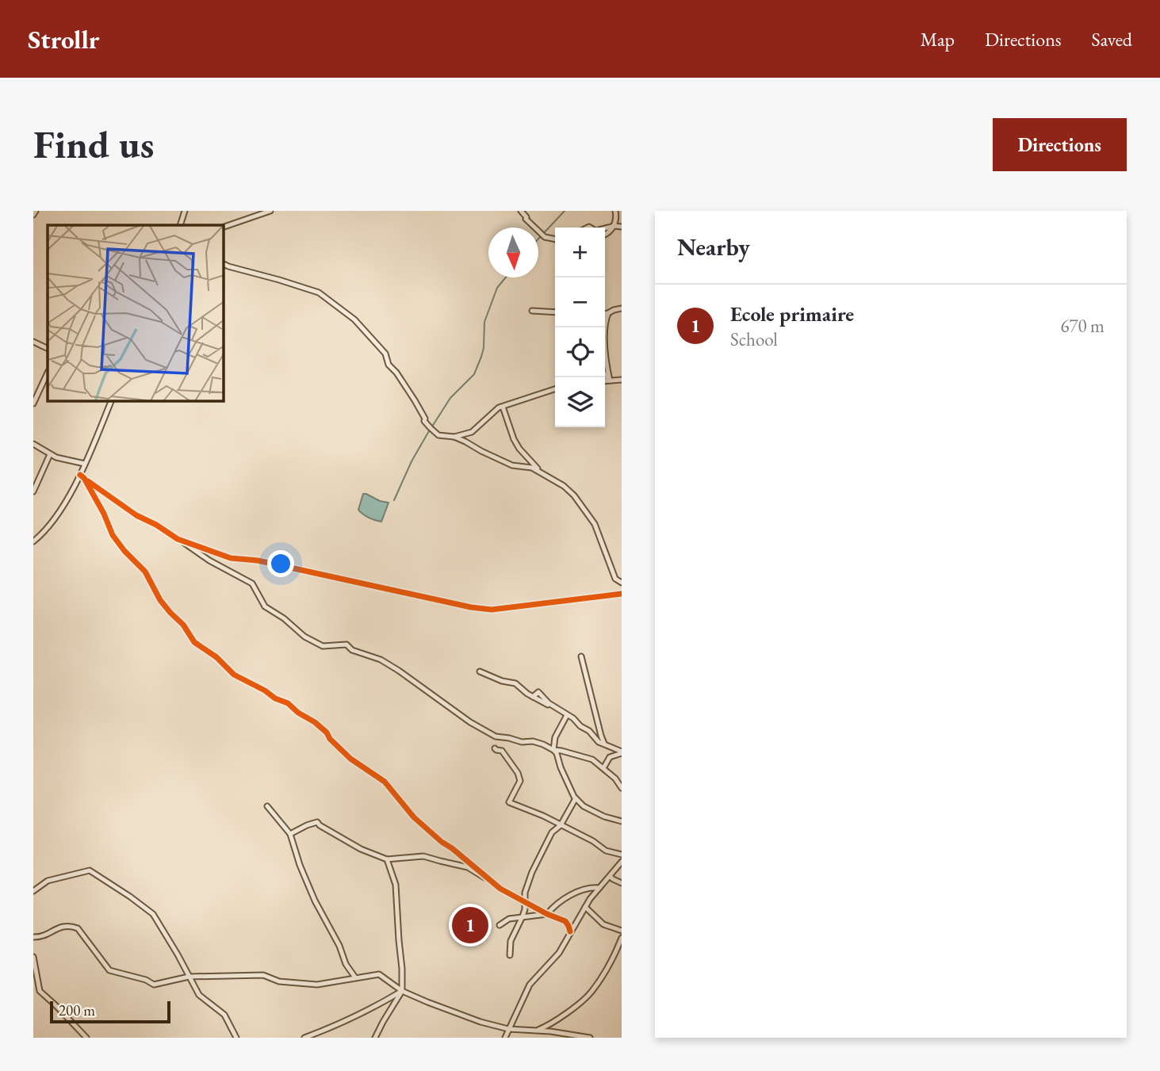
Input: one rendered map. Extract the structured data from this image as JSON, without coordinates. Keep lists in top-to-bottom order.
{
  "scale_bar": "200 m",
  "north": "bottom",
  "page": {
    "header": "Strollr",
    "nav": ["Map", "Directions", "Saved"],
    "buttons": "Directions",
    "title": "Find us",
    "heading": "Nearby",
    "map_buttons": ["+", "−"],
    "list": [
      {
        "mark": "1",
        "name": "Ecole primaire",
        "note": "School",
        "value": "670 m"
      }
    ],
    "pins": "1",
    "scale": "200 m"
  }
}
